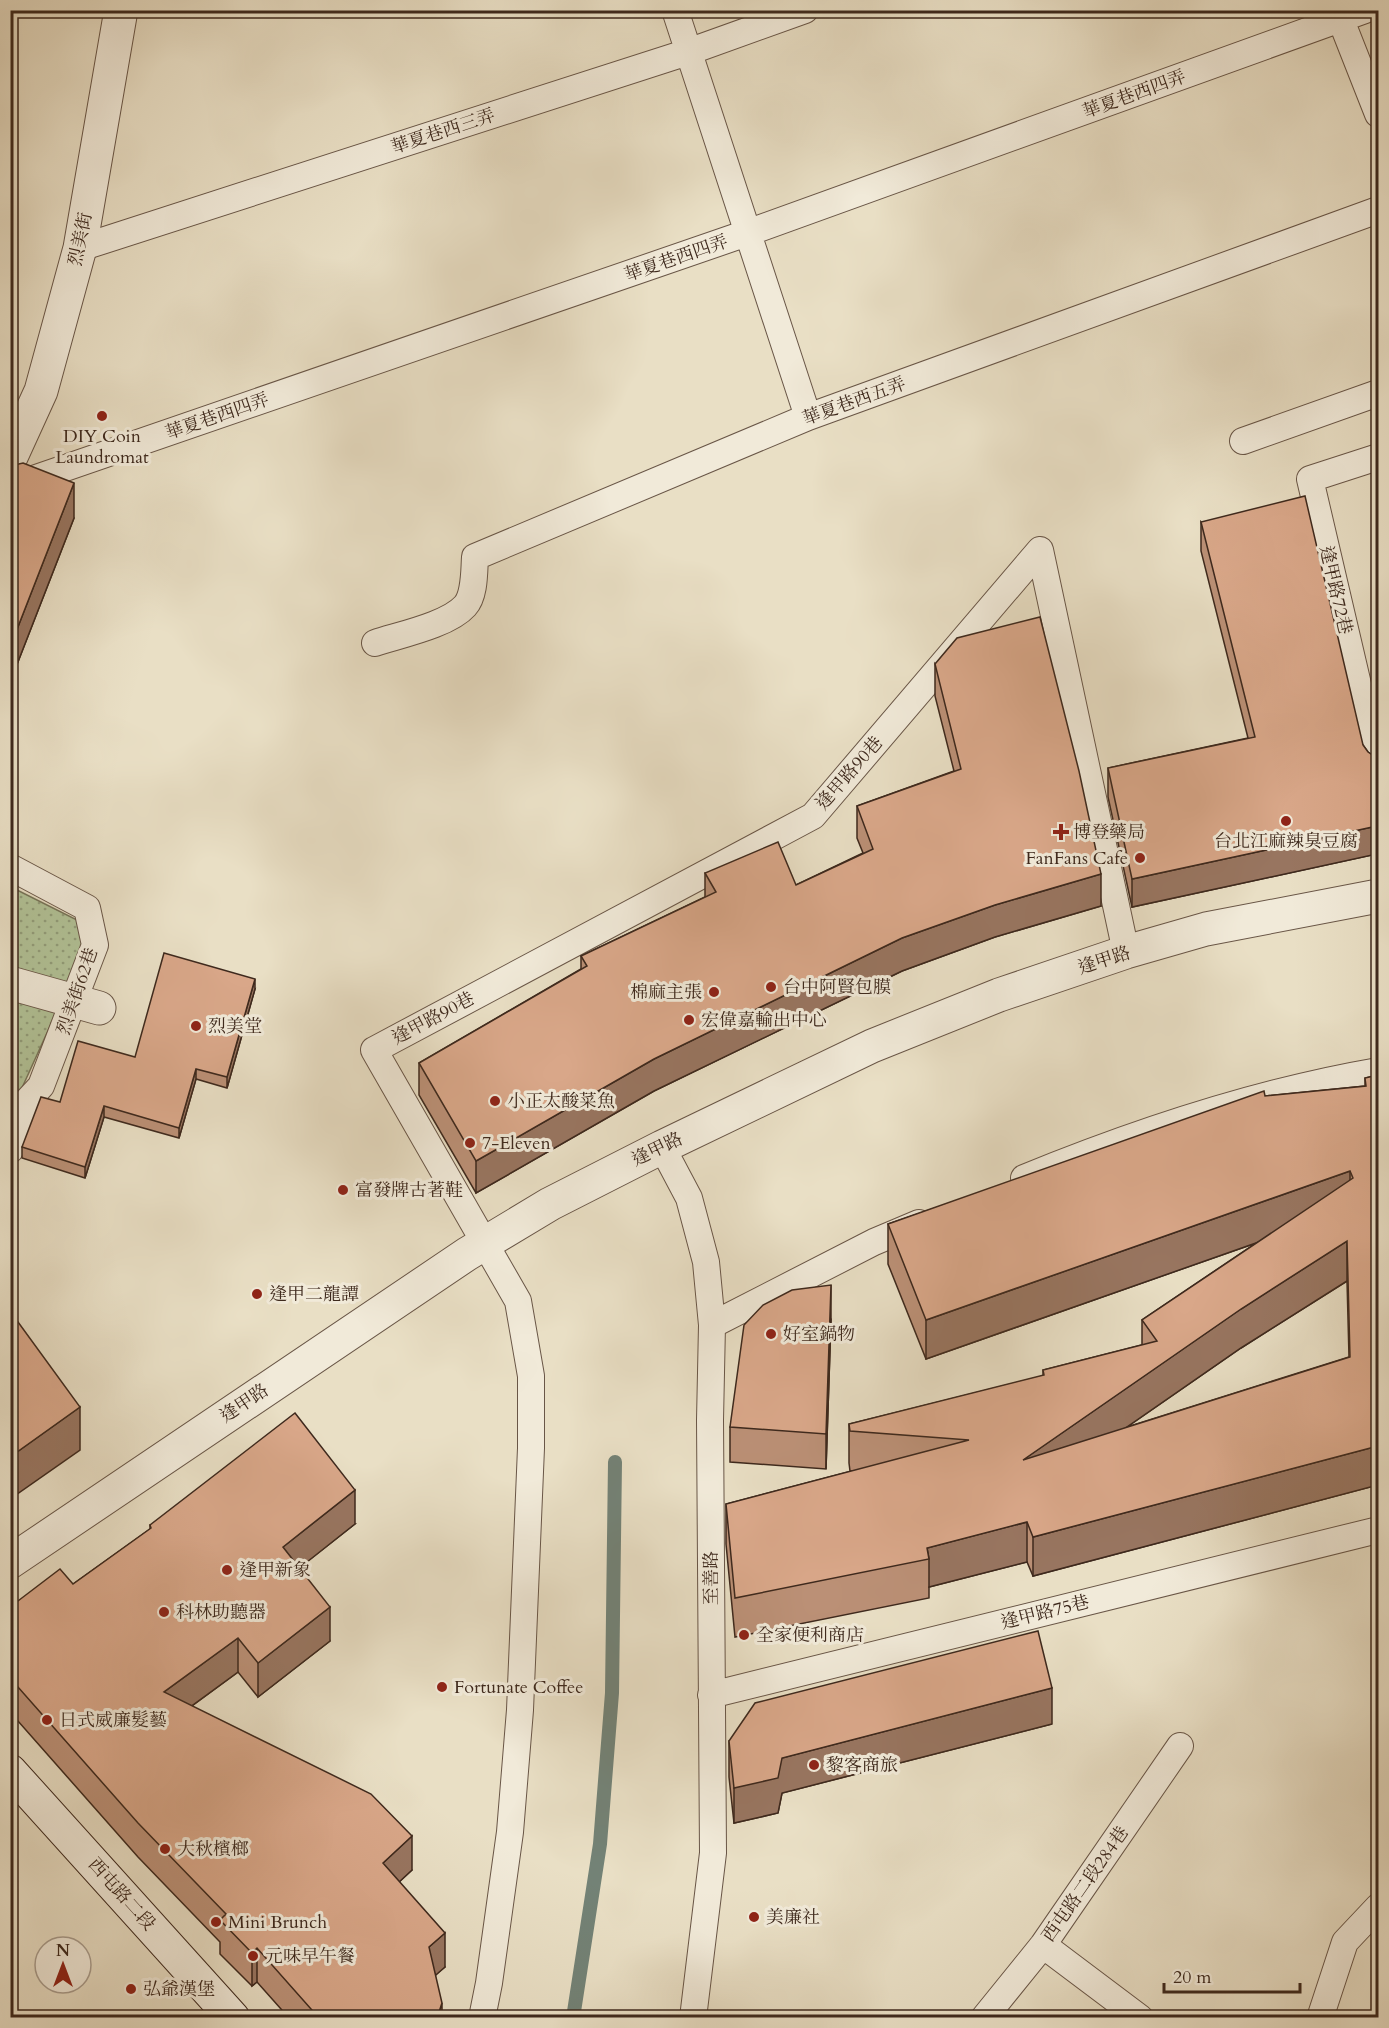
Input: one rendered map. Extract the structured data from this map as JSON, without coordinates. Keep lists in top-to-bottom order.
{
  "streets": {
    "street": ["烈美街", "逢甲路", "西屯路二段"],
    "lane": [
      "華夏巷西四弄",
      "華夏巷西三弄",
      "華夏巷西五弄",
      "逢甲路72巷",
      "逢甲路90巷",
      "烈美街62巷",
      "至善路",
      "逢甲路75巷",
      "西屯路二段284巷"
    ]
  },
  "crossings": [
    ["華夏巷西三弄", "烈美街"],
    ["逢甲路90巷", "逢甲路"],
    ["逢甲路", "至善路"],
    ["至善路", "逢甲路75巷"]
  ],
  "places": {
    "other": [
      "DIY Coin Laundromat",
      "台北江麻辣臭豆腐",
      "FanFans Cafe",
      "台中阿賢包膜",
      "棉麻主張",
      "宏偉嘉輸出中心",
      "烈美堂",
      "小正太酸菜魚",
      "7-Eleven",
      "富發牌古著鞋",
      "逢甲二龍譚",
      "好室鍋物",
      "逢甲新象",
      "科林助聽器",
      "全家便利商店",
      "Fortunate Coffee",
      "日式威廉髮藝",
      "黎客商旅",
      "大秋檳榔",
      "美廉社",
      "Mini Brunch",
      "元味早午餐",
      "弘爺漢堡"
    ],
    "health": ["博登藥局"]
  },
  "scale_bar": "20 m",
  "north": "top"
}
